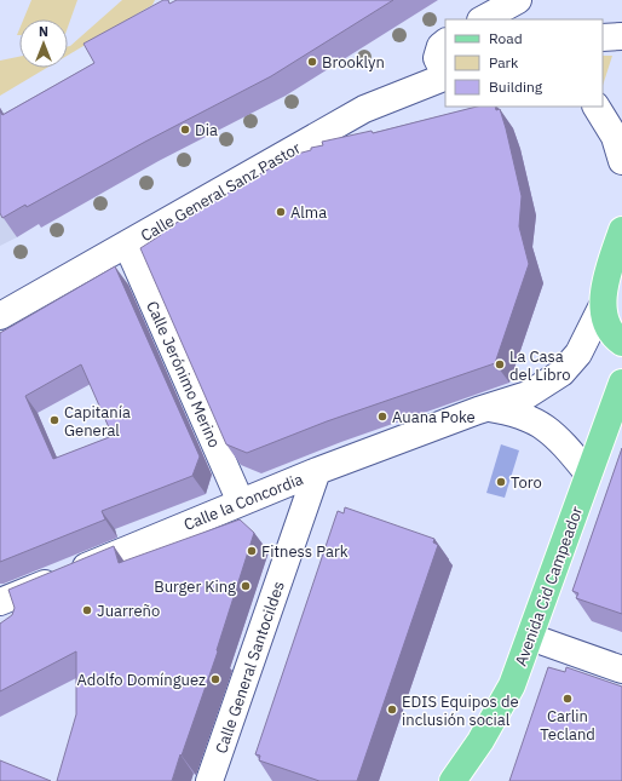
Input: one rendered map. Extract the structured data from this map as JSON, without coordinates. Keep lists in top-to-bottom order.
{
  "streets": {
    "main road": ["Avenida Cid Campeador"],
    "street": [
      "Calle General Sanz Pastor",
      "Calle Jerónimo Merino",
      "Calle la Concordia",
      "Calle General Santocildes"
    ]
  },
  "crossings": [
    ["Calle General Sanz Pastor", "Calle Jerónimo Merino"],
    ["Calle Jerónimo Merino", "Calle la Concordia"],
    ["Calle la Concordia", "Calle General Santocildes"]
  ],
  "places": [
    "Brooklyn",
    "Dia",
    "Alma",
    "La Casa del Libro",
    "Auana Poke",
    "Capitanía General",
    "Toro",
    "Fitness Park",
    "Burger King",
    "Juarreño",
    "Adolfo Domínguez",
    "Carlin Tecland",
    "EDIS Equipos de inclusión social"
  ],
  "legend": ["Road", "Park", "Building"],
  "north": "top"
}
